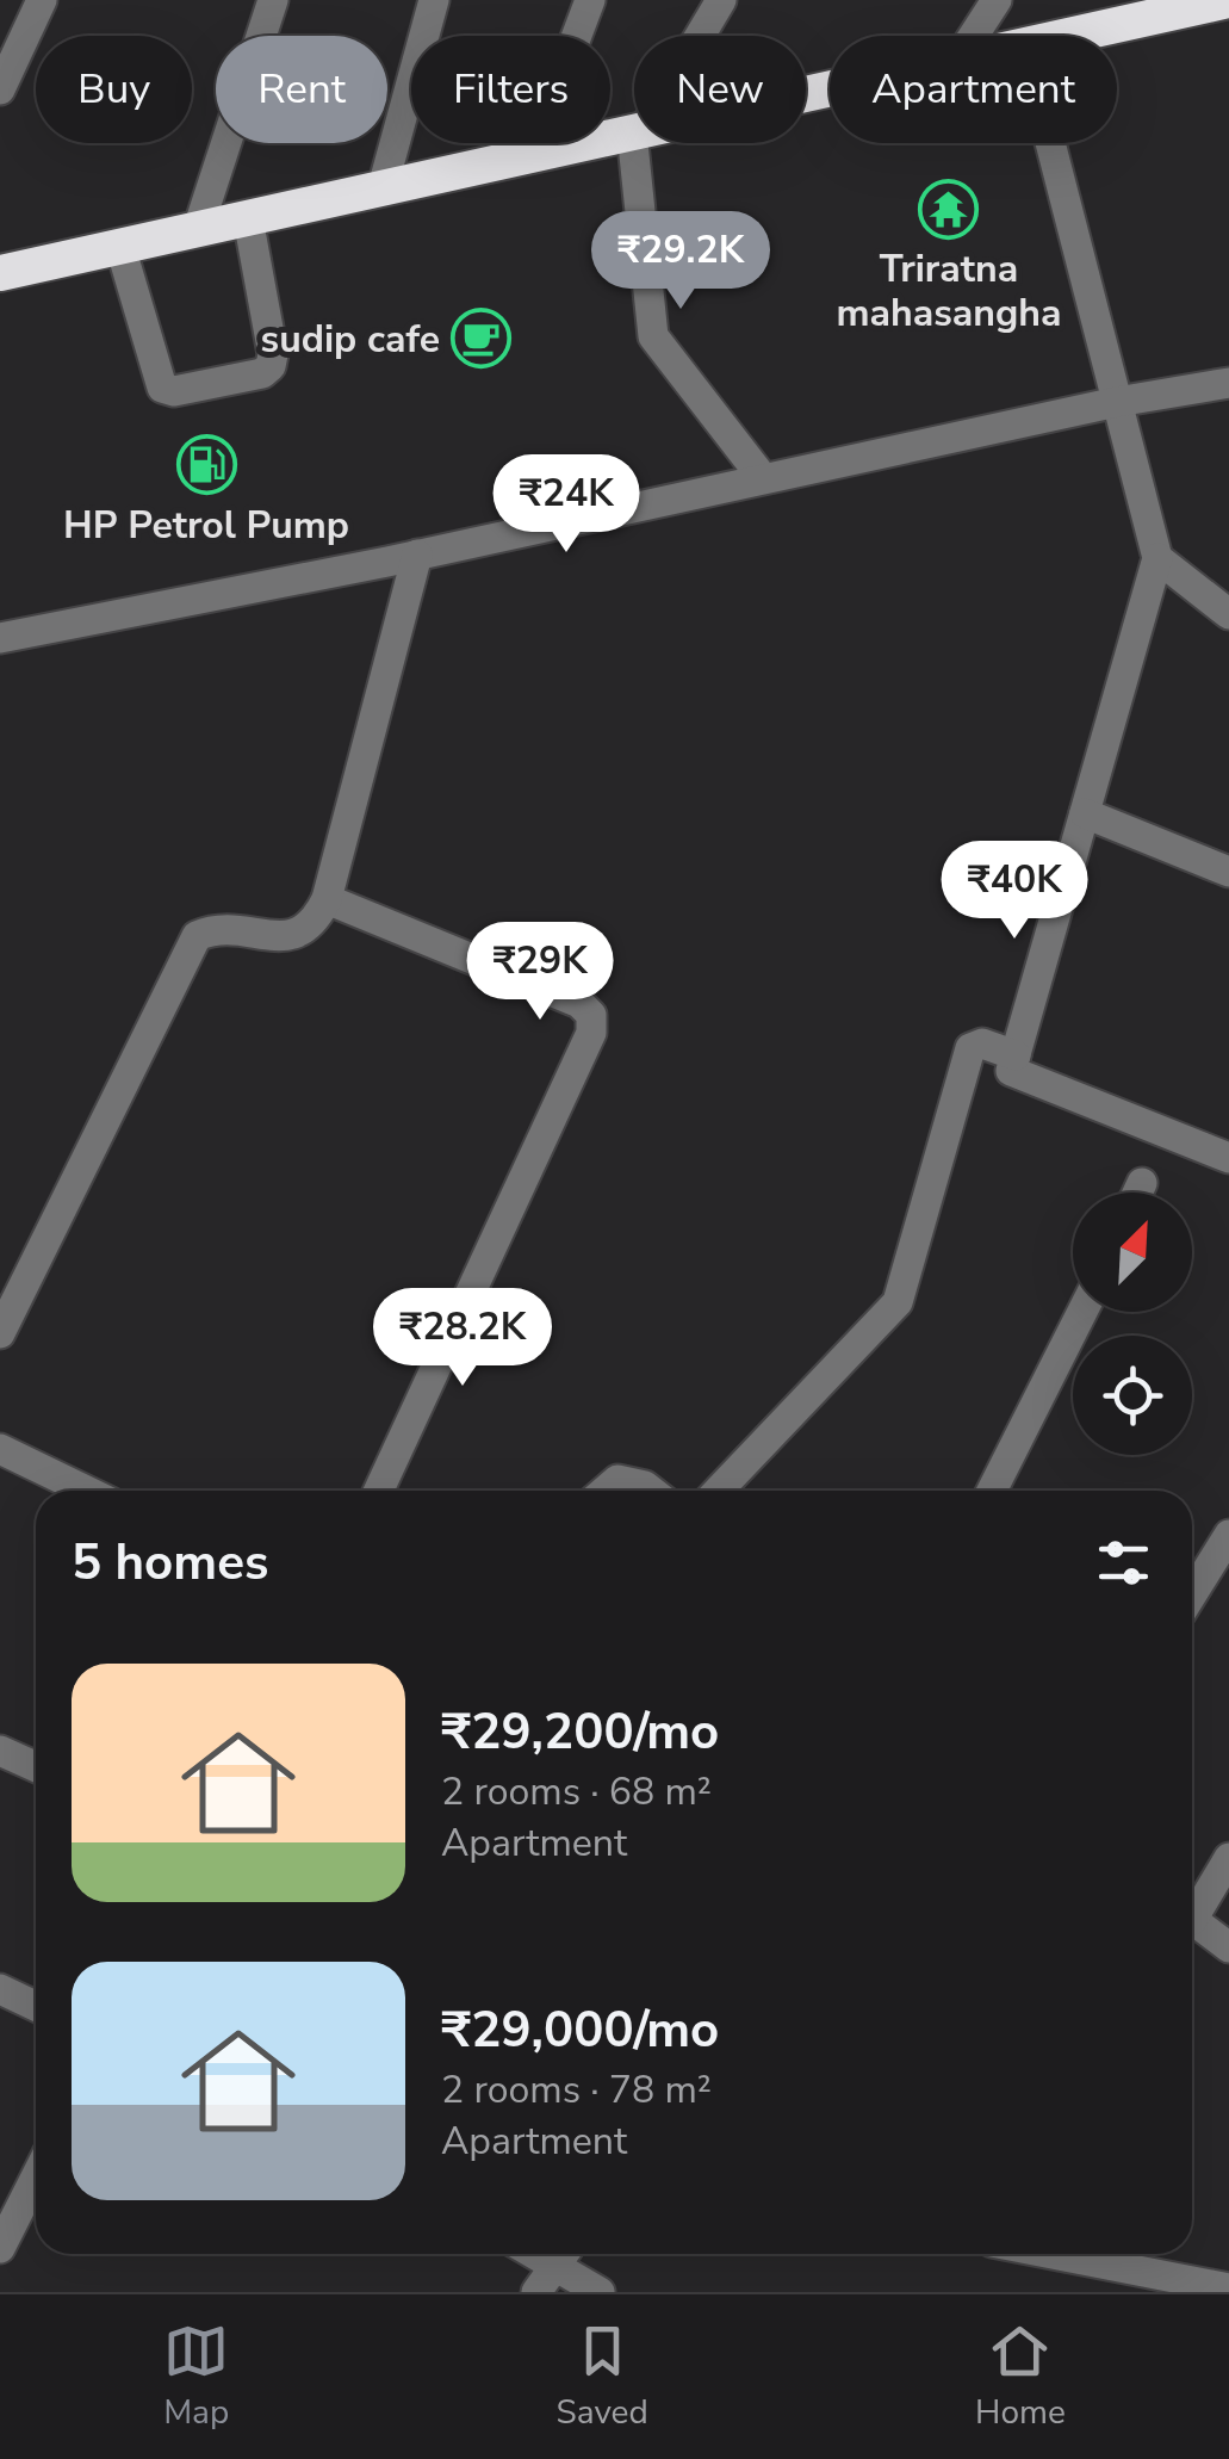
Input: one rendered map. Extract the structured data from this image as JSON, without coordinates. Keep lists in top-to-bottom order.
{
  "places": {
    "temple": ["Triratna mahasangha"],
    "cafe": ["sudip cafe"],
    "fuel station": ["HP Petrol Pump"]
  },
  "north": "top right",
  "page": {
    "chip": [
      "Buy",
      "Rent",
      "Filters",
      "New",
      "Apartment"
    ],
    "price": [
      "₹29.2K",
      "₹24K",
      "₹40K",
      "₹29K",
      "₹28.2K"
    ],
    "heading": "5 homes",
    "list": [
      {
        "name": "₹29,200/mo",
        "note": "2 rooms · 68 m² · Apartment"
      },
      {
        "name": "₹29,000/mo",
        "note": "2 rooms · 78 m² · Apartment"
      }
    ],
    "tabs": ["Map", "Saved", "Home"]
  }
}
